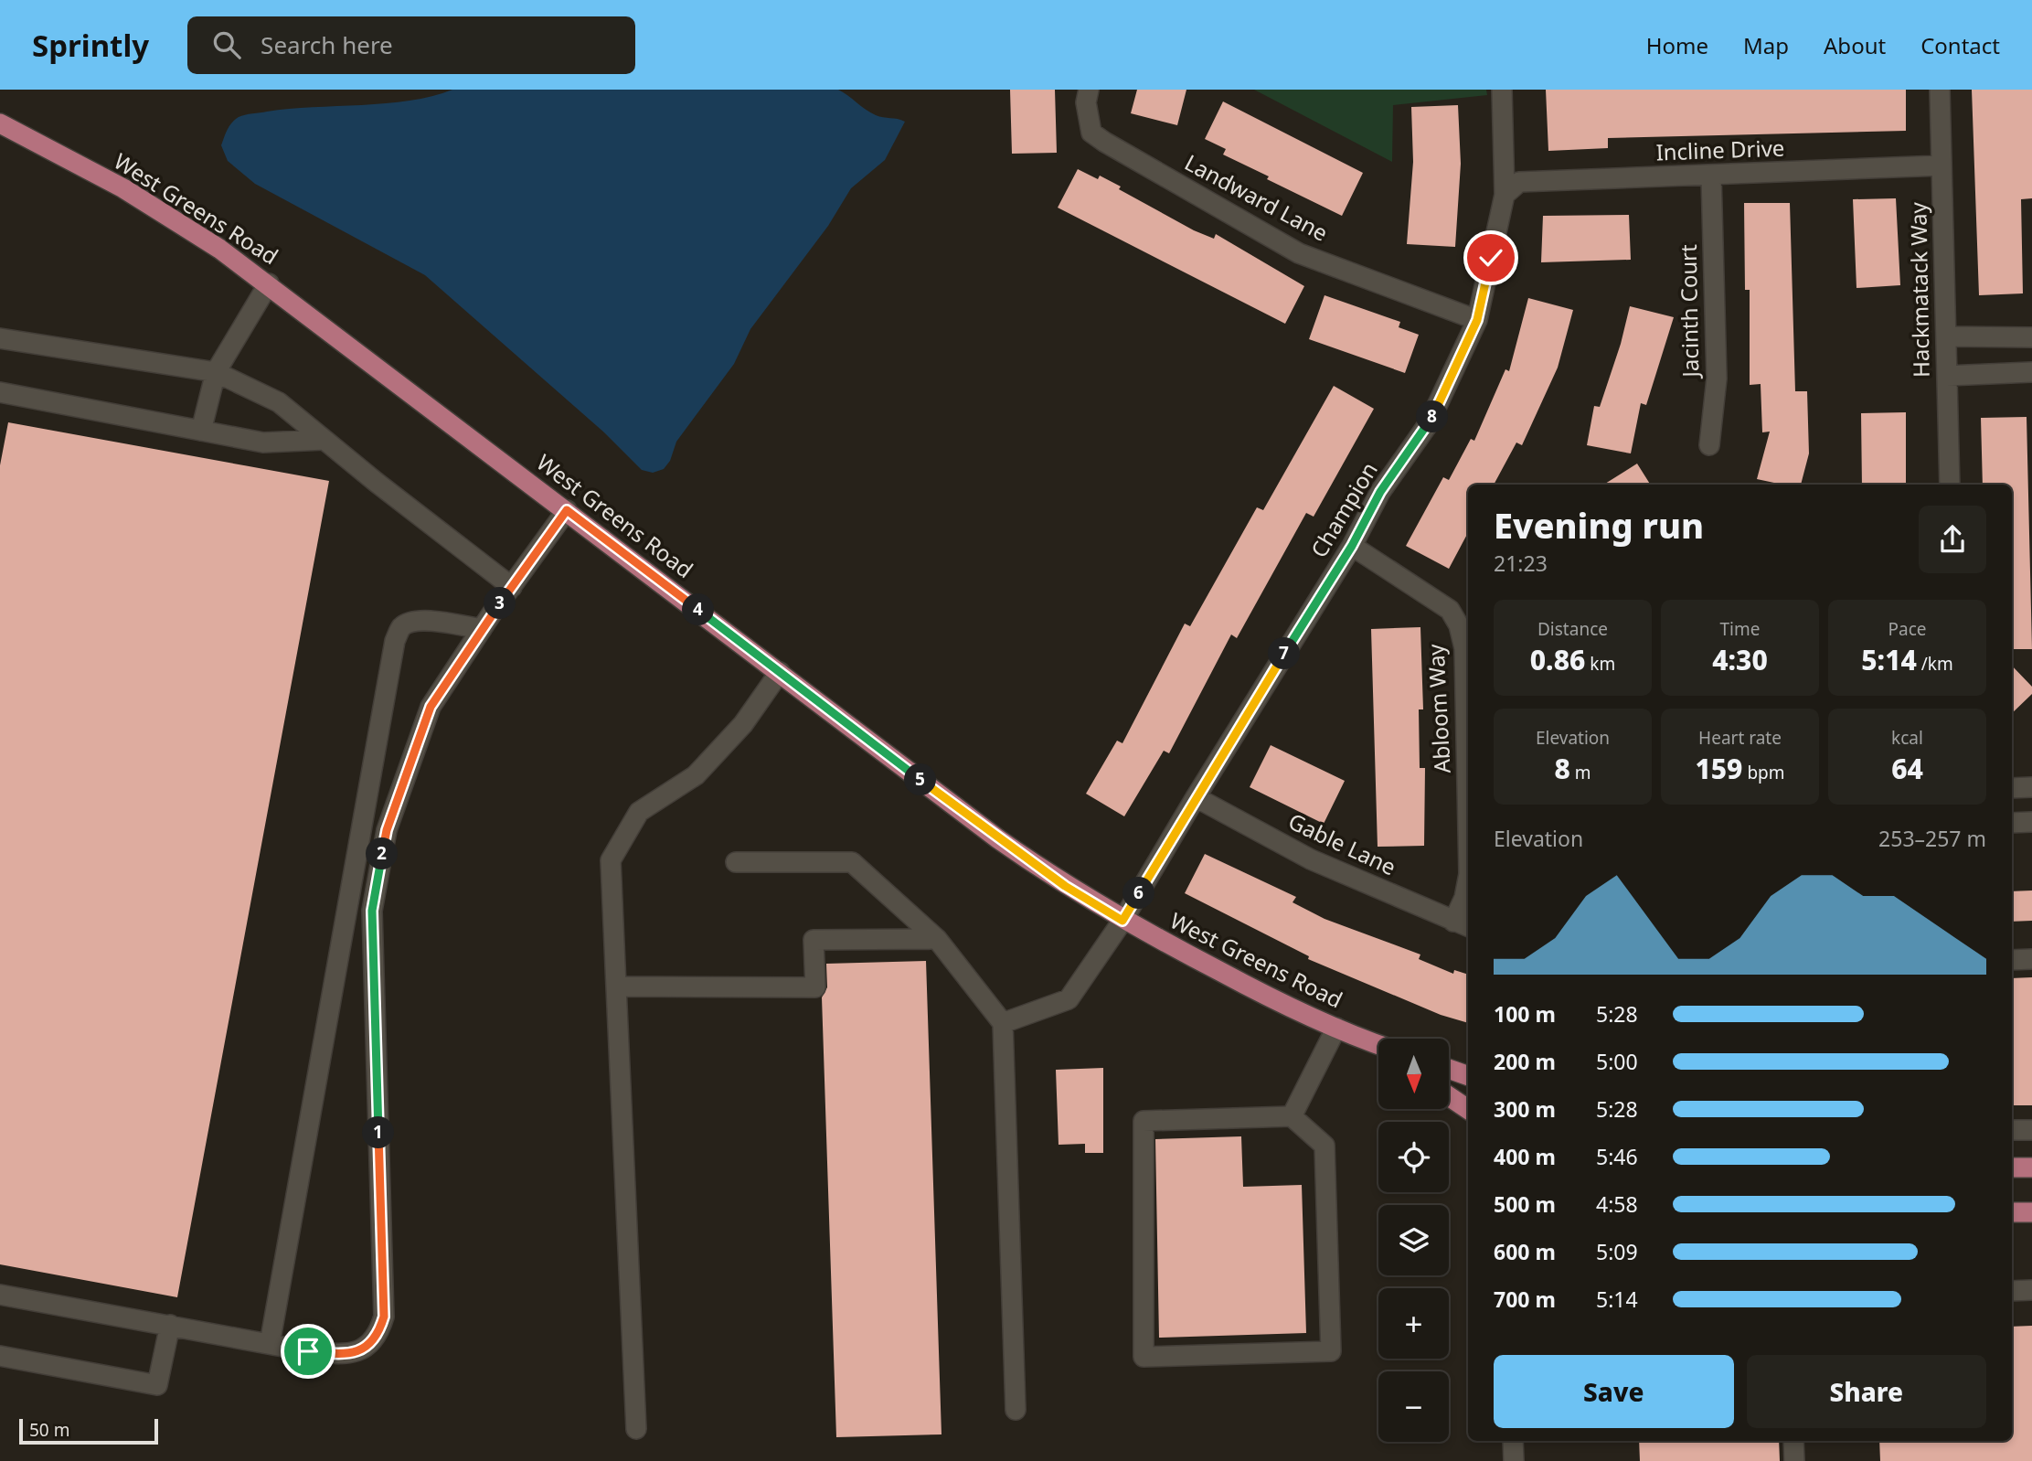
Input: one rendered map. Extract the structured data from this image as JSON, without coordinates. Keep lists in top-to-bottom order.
{
  "streets": {
    "main road": ["West Greens Road"],
    "street": [
      "Incline Drive",
      "Landward Lane",
      "Hackmatack Way",
      "Jacinth Court",
      "Champion",
      "Abloom Way",
      "Gable Lane"
    ]
  },
  "crossings": [
    ["Incline Drive", "Hackmatack Way"],
    ["Incline Drive", "Jacinth Court"],
    ["Incline Drive", "Champion"],
    ["Landward Lane", "Champion"],
    ["West Greens Road", "Champion"],
    ["Champion", "Abloom Way"],
    ["Champion", "Gable Lane"],
    ["Abloom Way", "Gable Lane"]
  ],
  "scale_bar": "50 m",
  "north": "bottom",
  "page": {
    "header": "Sprintly",
    "search": "Search here",
    "nav": [
      "Home",
      "Map",
      "About",
      "Contact"
    ],
    "pins": [
      "8",
      "3",
      "4",
      "7",
      "5",
      "2",
      "6",
      "1"
    ],
    "heading": ["Evening run", "21:23"],
    "stats": [
      ["Distance", "0.86 km"],
      ["Time", "4:30"],
      ["Pace", "5:14 /km"],
      ["Elevation", "8 m"],
      ["Heart rate", "159 bpm"],
      ["kcal", "64"]
    ],
    "chart": ["Elevation", "253–257 m"],
    "list": [
      {
        "name": "100 m",
        "note": "5:28"
      },
      {
        "name": "200 m",
        "note": "5:00"
      },
      {
        "name": "300 m",
        "note": "5:28"
      },
      {
        "name": "400 m",
        "note": "5:46"
      },
      {
        "name": "500 m",
        "note": "4:58"
      },
      {
        "name": "600 m",
        "note": "5:09"
      },
      {
        "name": "700 m",
        "note": "5:14"
      }
    ],
    "map_buttons": ["+", "−"],
    "buttons": ["Save", "Share"],
    "scale": "50 m"
  }
}
